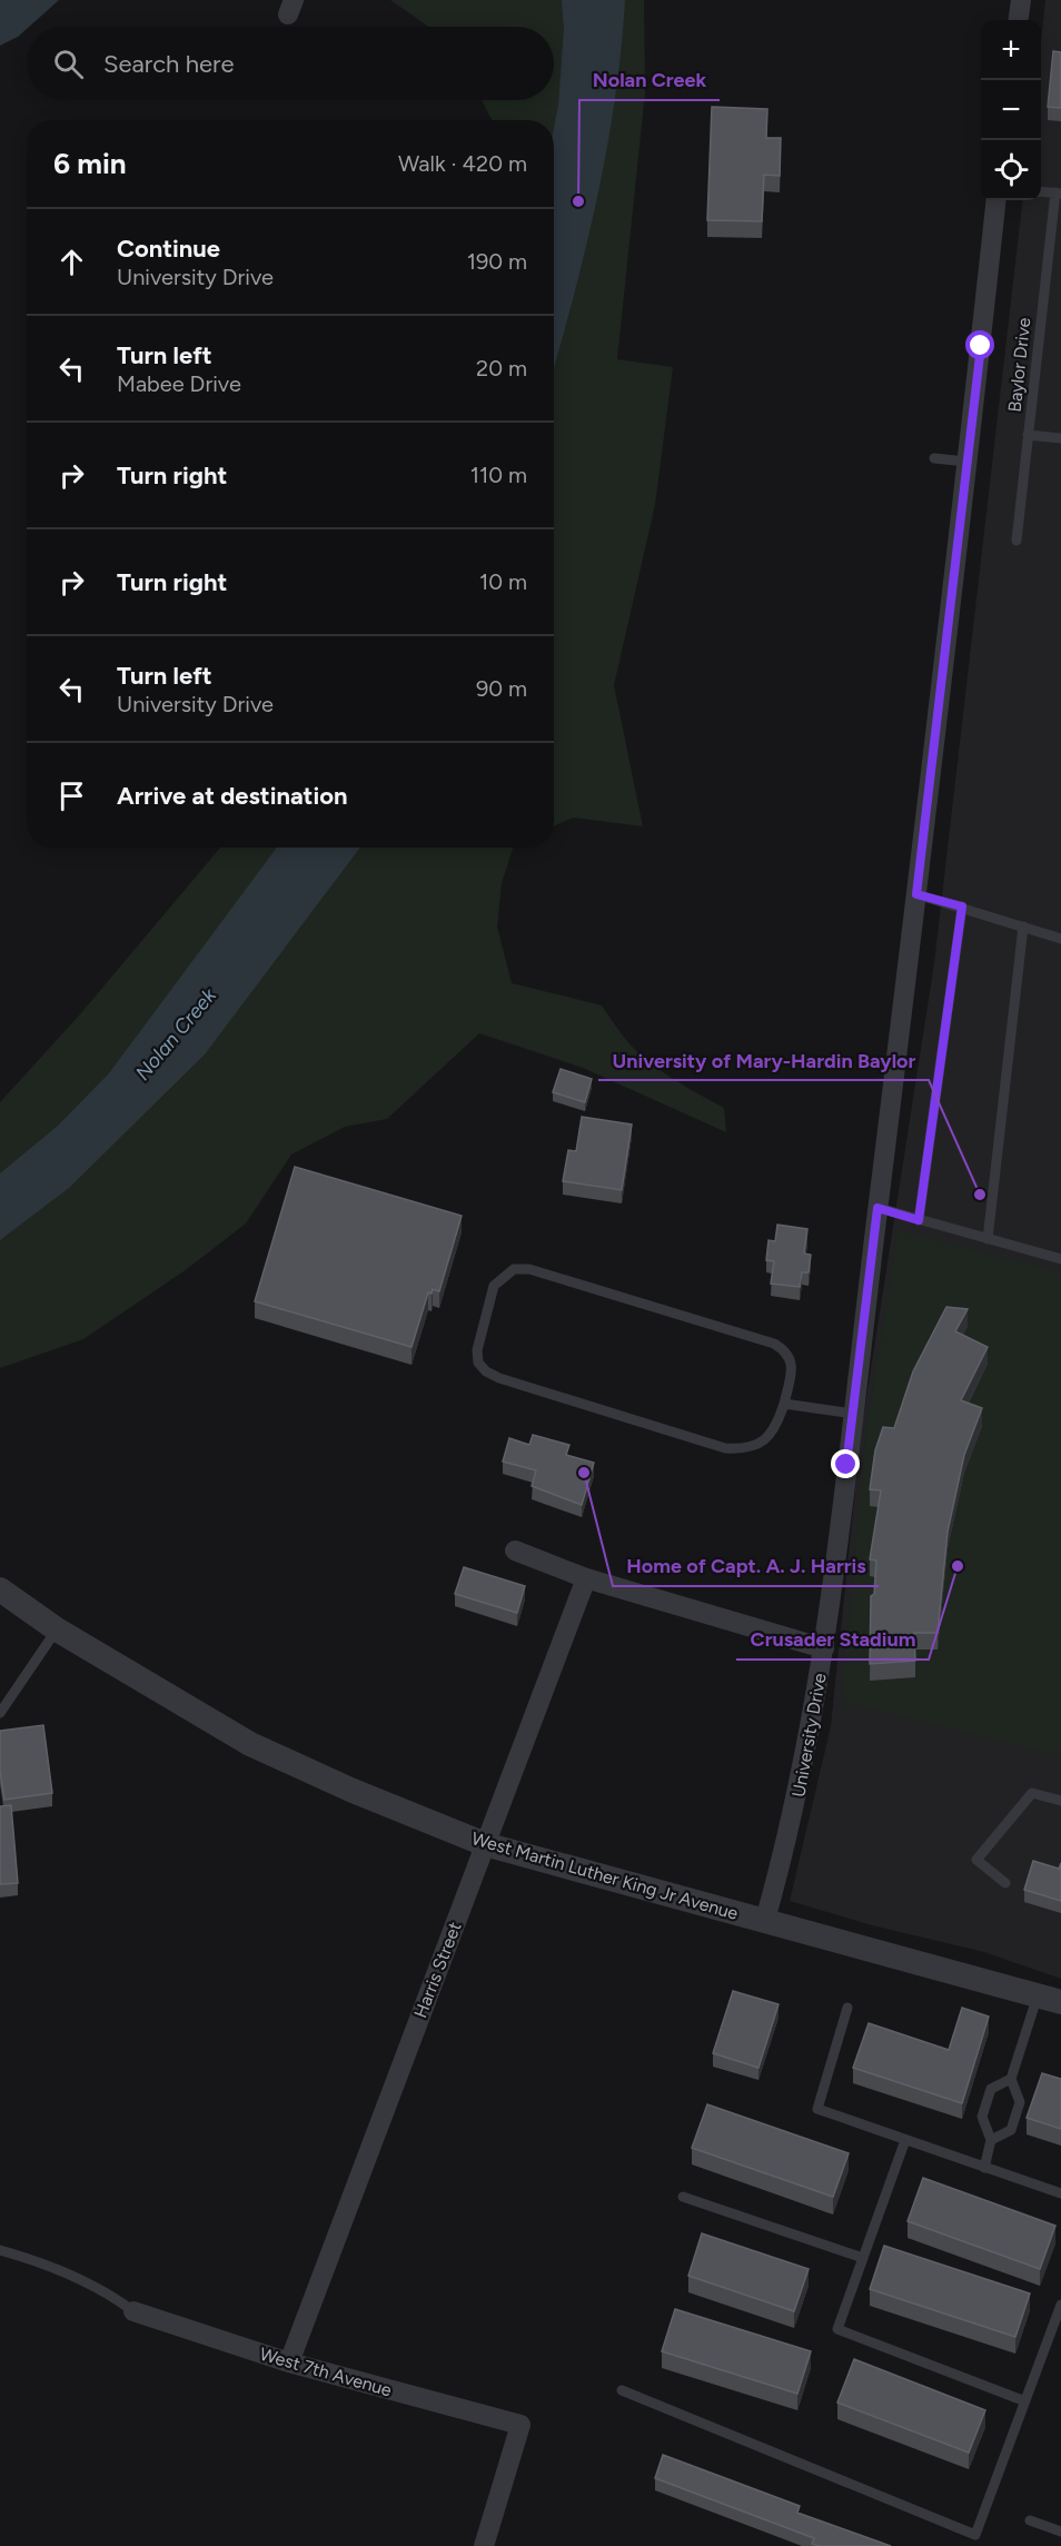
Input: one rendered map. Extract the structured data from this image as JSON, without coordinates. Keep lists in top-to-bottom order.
{
  "streets": {
    "street": [
      "University Drive",
      "West Martin Luther King Jr Avenue",
      "Harris Street",
      "West 7th Avenue"
    ],
    "lane": ["Baylor Drive"]
  },
  "crossings": [
    ["University Drive", "West Martin Luther King Jr Avenue"],
    ["West Martin Luther King Jr Avenue", "Harris Street"],
    ["Harris Street", "West 7th Avenue"]
  ],
  "water": ["Nolan Creek"],
  "places": [
    "Nolan Creek",
    "University of Mary-Hardin Baylor",
    "Home of Capt. A. J. Harris",
    "Crusader Stadium"
  ],
  "page": {
    "map_buttons": ["+", "−"],
    "search": "Search here",
    "heading": ["6 min", "Walk · 420 m"],
    "list": [
      ["Continue", "University Drive", "190 m"],
      ["Turn left", "Mabee Drive", "20 m"],
      ["Turn right", "110 m"],
      ["Turn right", "10 m"],
      ["Turn left", "University Drive", "90 m"],
      "Arrive at destination"
    ]
  }
}
